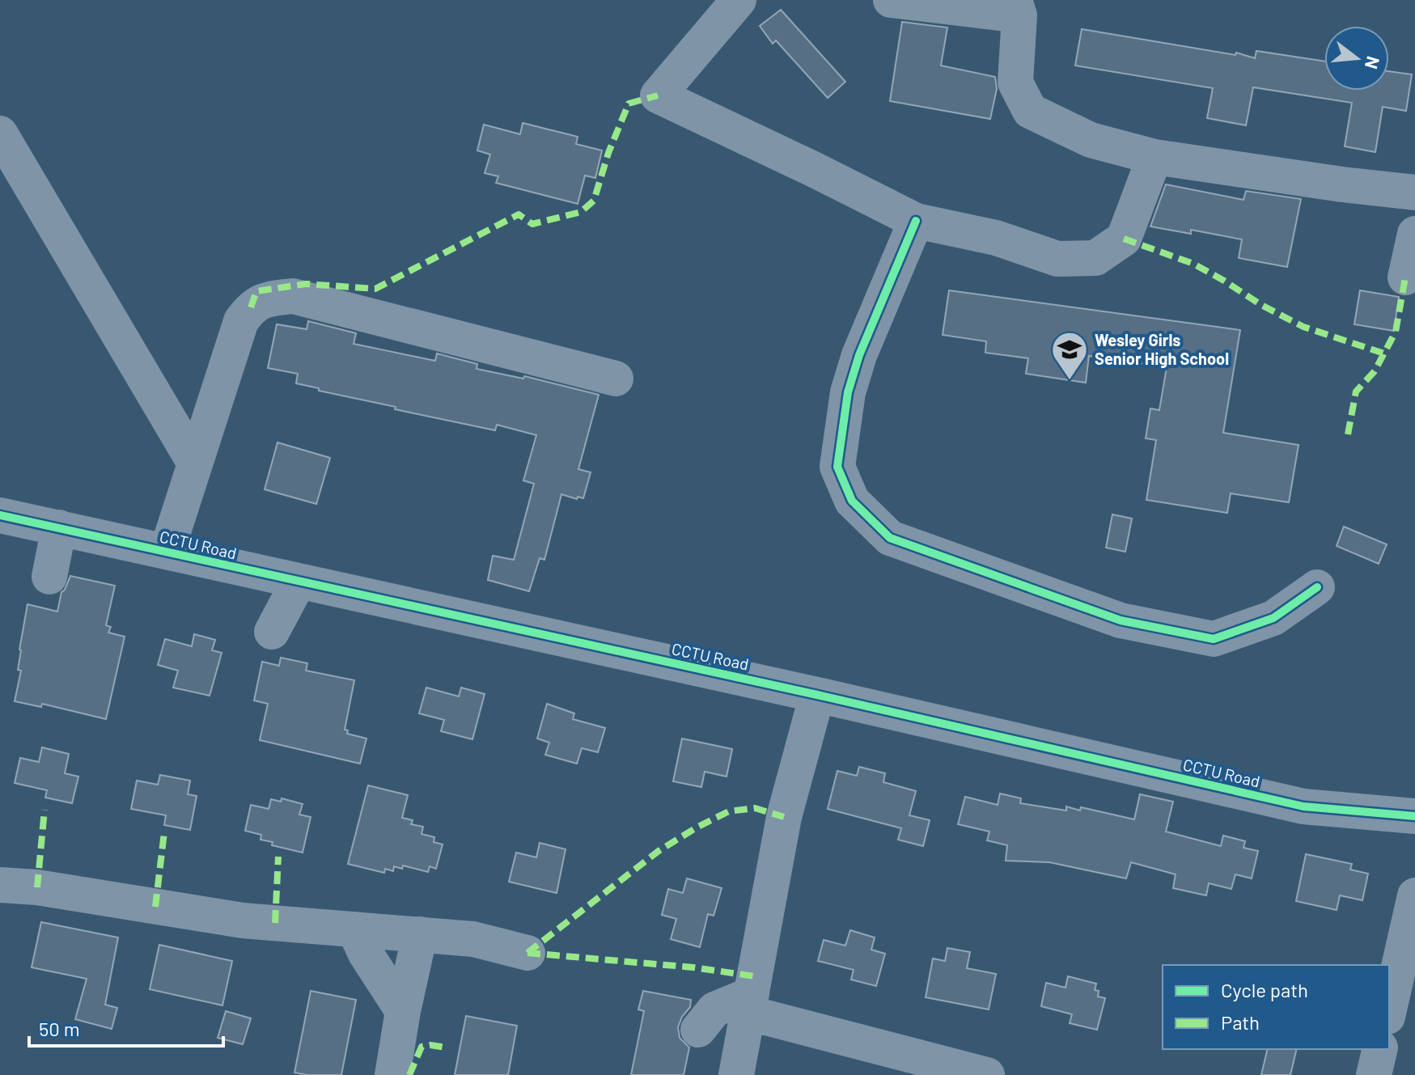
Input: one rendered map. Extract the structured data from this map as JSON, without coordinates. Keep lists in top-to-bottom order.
{
  "streets": {
    "street": ["CCTU Road"]
  },
  "places": {
    "school or university": ["Wesley Girls Senior High School"]
  },
  "legend": ["Cycle path", "Path"],
  "scale_bar": "50 m",
  "north": "right"
}
